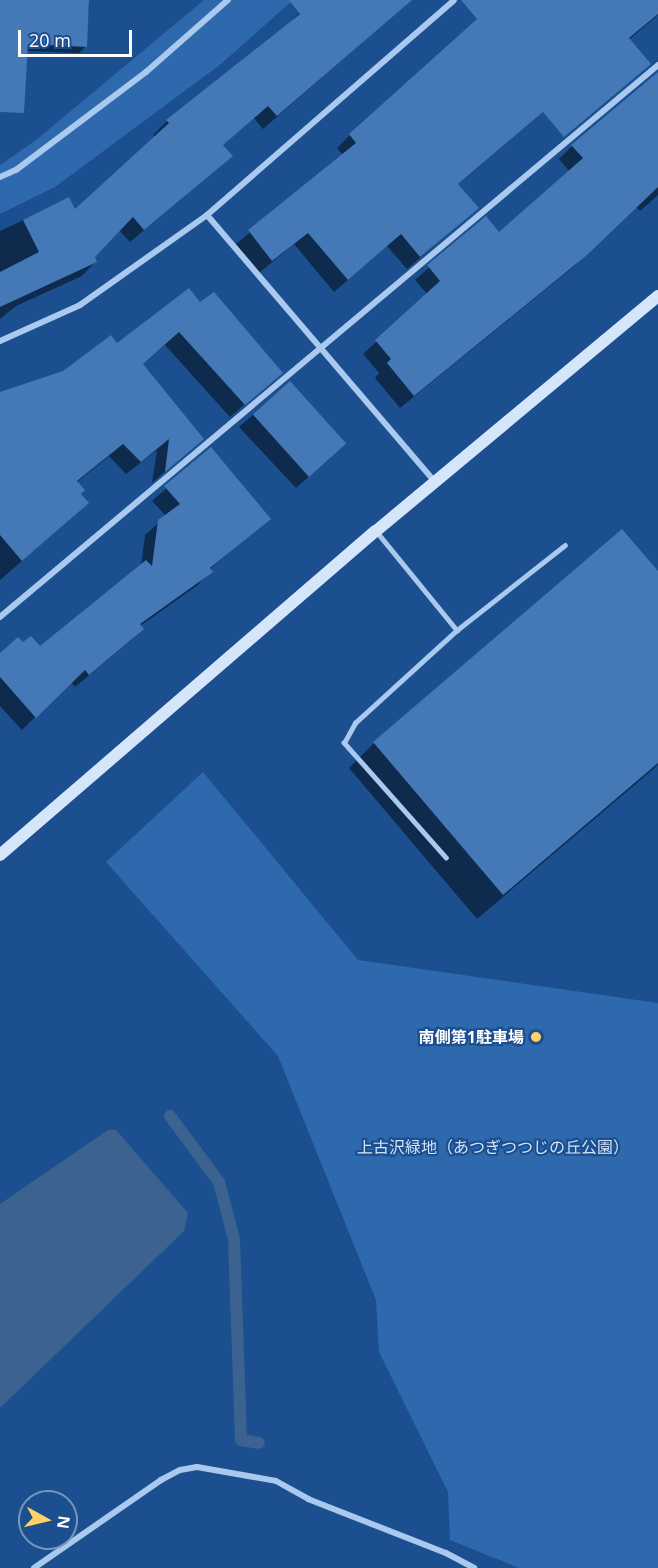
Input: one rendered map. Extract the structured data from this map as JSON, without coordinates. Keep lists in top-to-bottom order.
{
  "parks": ["上古沢緑地（あつぎつつじの丘公園）"],
  "places": ["南側第1駐車場"],
  "scale_bar": "20 m",
  "north": "right"
}
